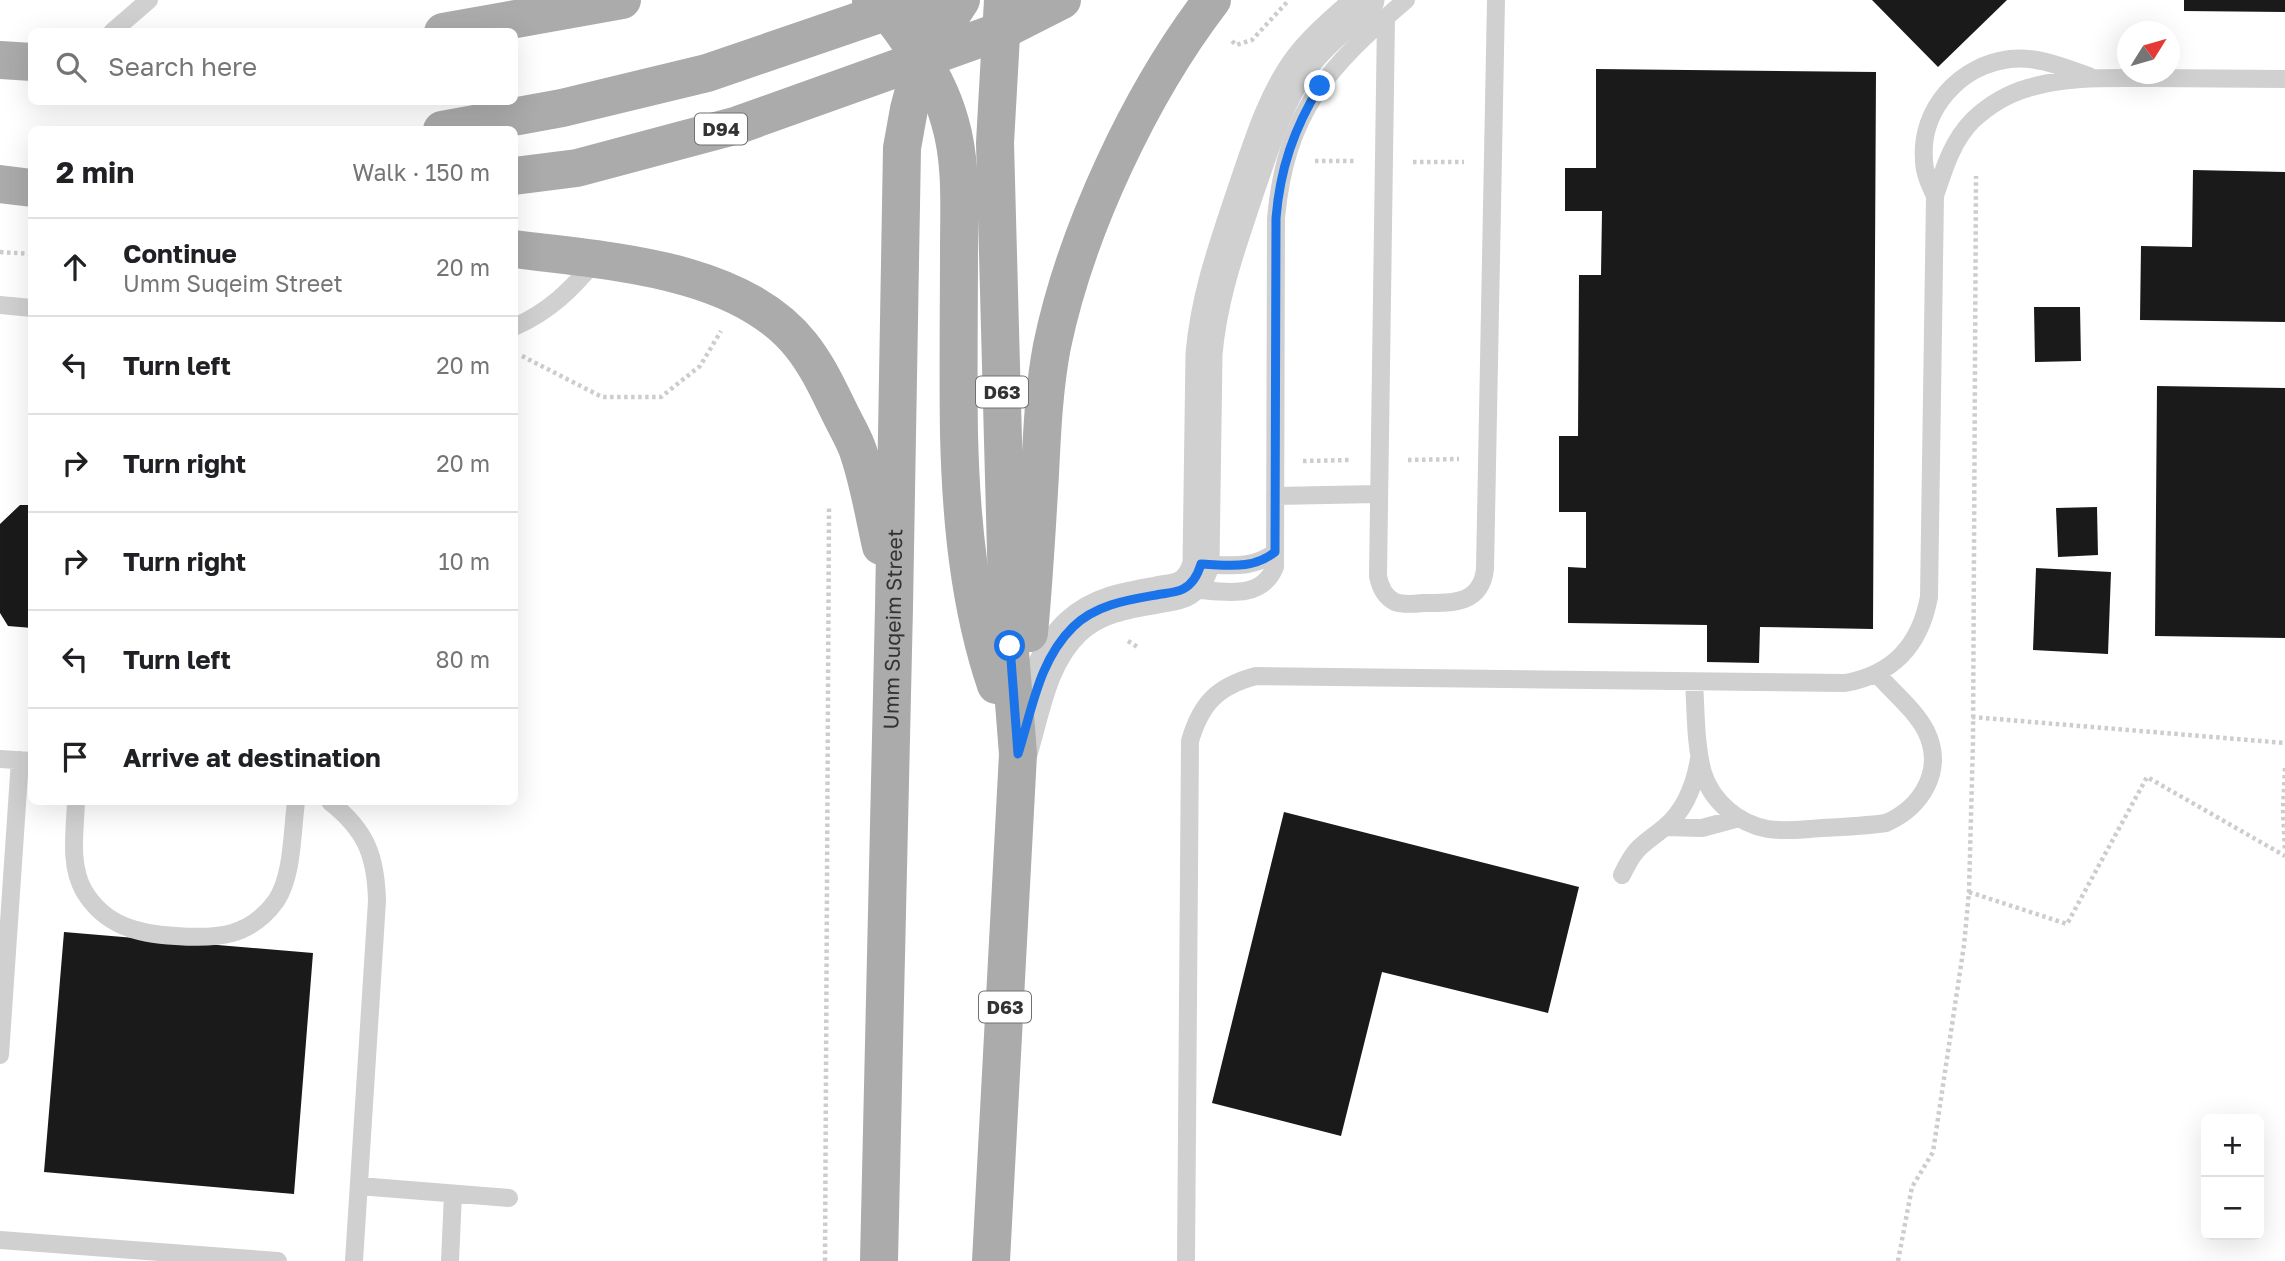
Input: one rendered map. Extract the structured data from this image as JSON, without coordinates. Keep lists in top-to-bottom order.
{
  "streets": {
    "main road": ["D94", "D63", "Umm Suqeim Street"]
  },
  "crossings": [
    ["D94", "D63"],
    ["D94", "Umm Suqeim Street"]
  ],
  "north": "top right",
  "page": {
    "search": "Search here",
    "heading": ["2 min", "Walk · 150 m"],
    "list": [
      ["Continue", "Umm Suqeim Street", "20 m"],
      ["Turn left", "20 m"],
      ["Turn right", "20 m"],
      ["Turn right", "10 m"],
      ["Turn left", "80 m"],
      "Arrive at destination"
    ],
    "map_buttons": ["+", "−"]
  }
}
